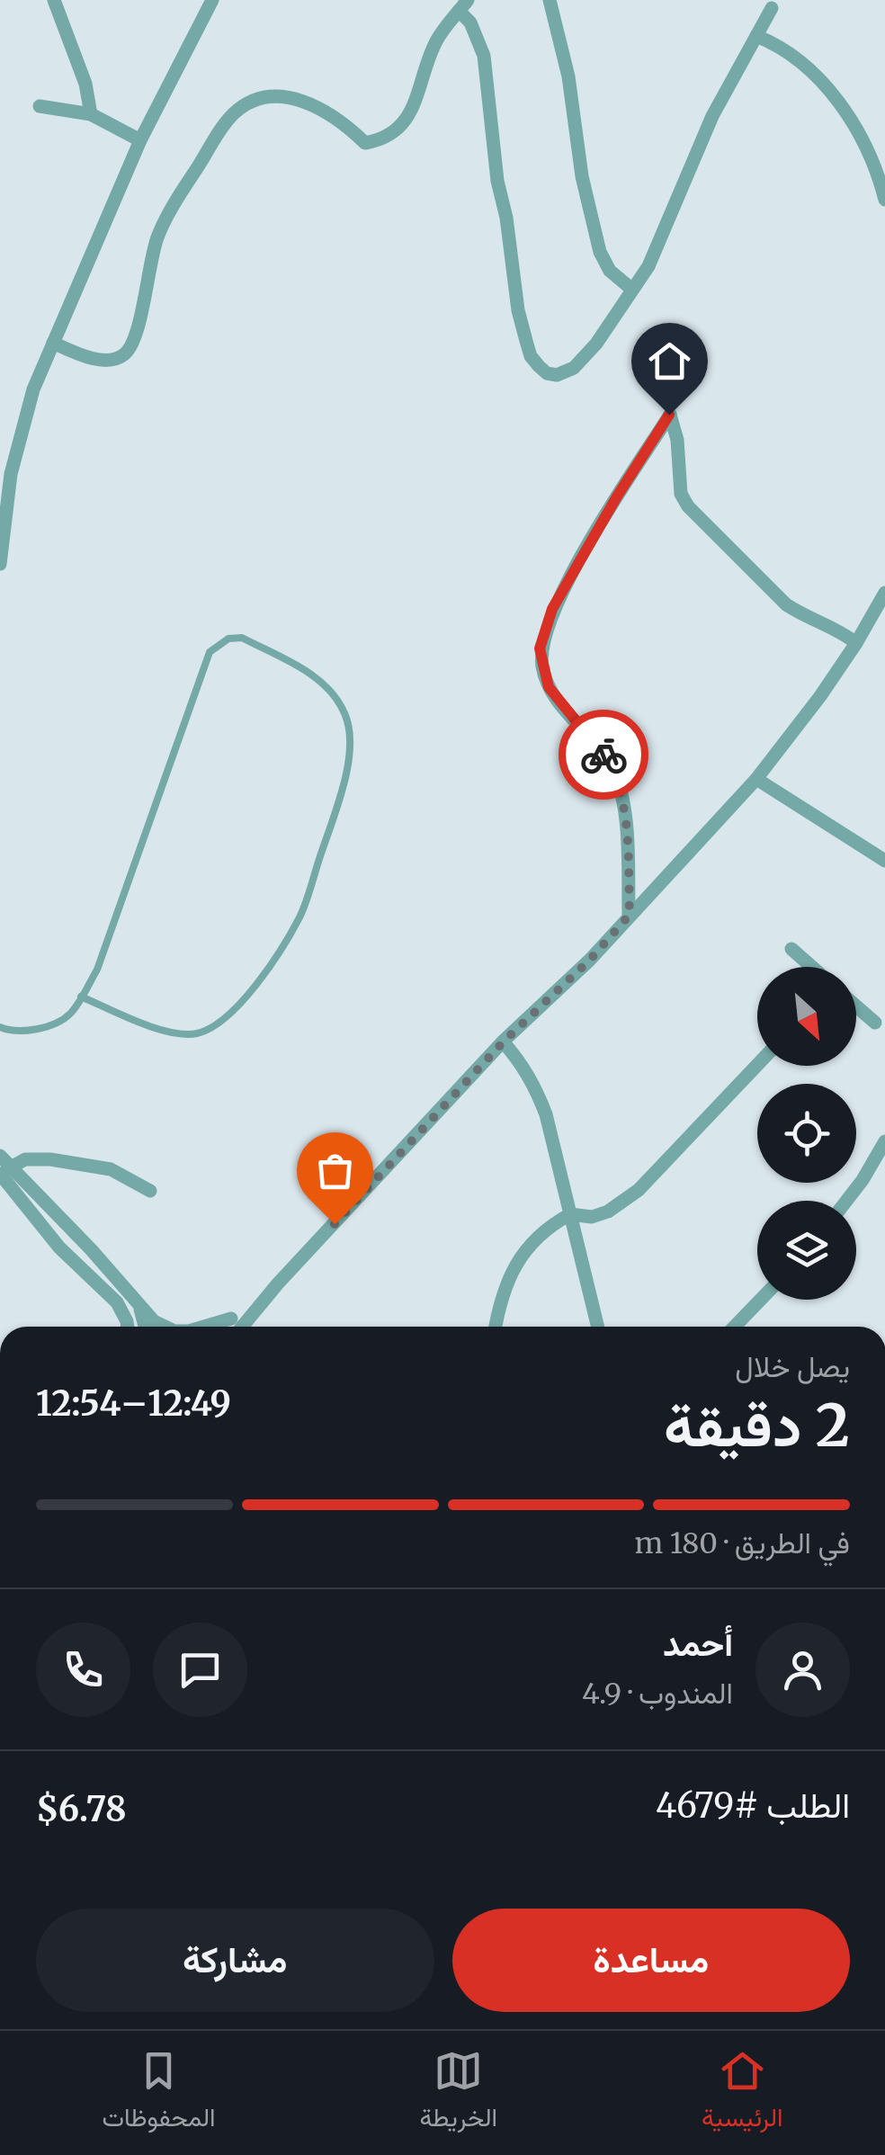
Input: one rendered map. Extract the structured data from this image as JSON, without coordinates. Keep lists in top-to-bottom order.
{
  "north": "bottom right",
  "page": {
    "heading": ["2 دقيقة", "يصل خلال", "12:49–12:54"],
    "panel": [
      "أحمد",
      "المندوب · 4.9",
      "الطلب #4679",
      "$6.78"
    ],
    "bar": "في الطريق · 180 m",
    "buttons": ["مساعدة", "مشاركة"],
    "tabs": ["الرئيسية", "الخريطة", "المحفوظات"]
  }
}
